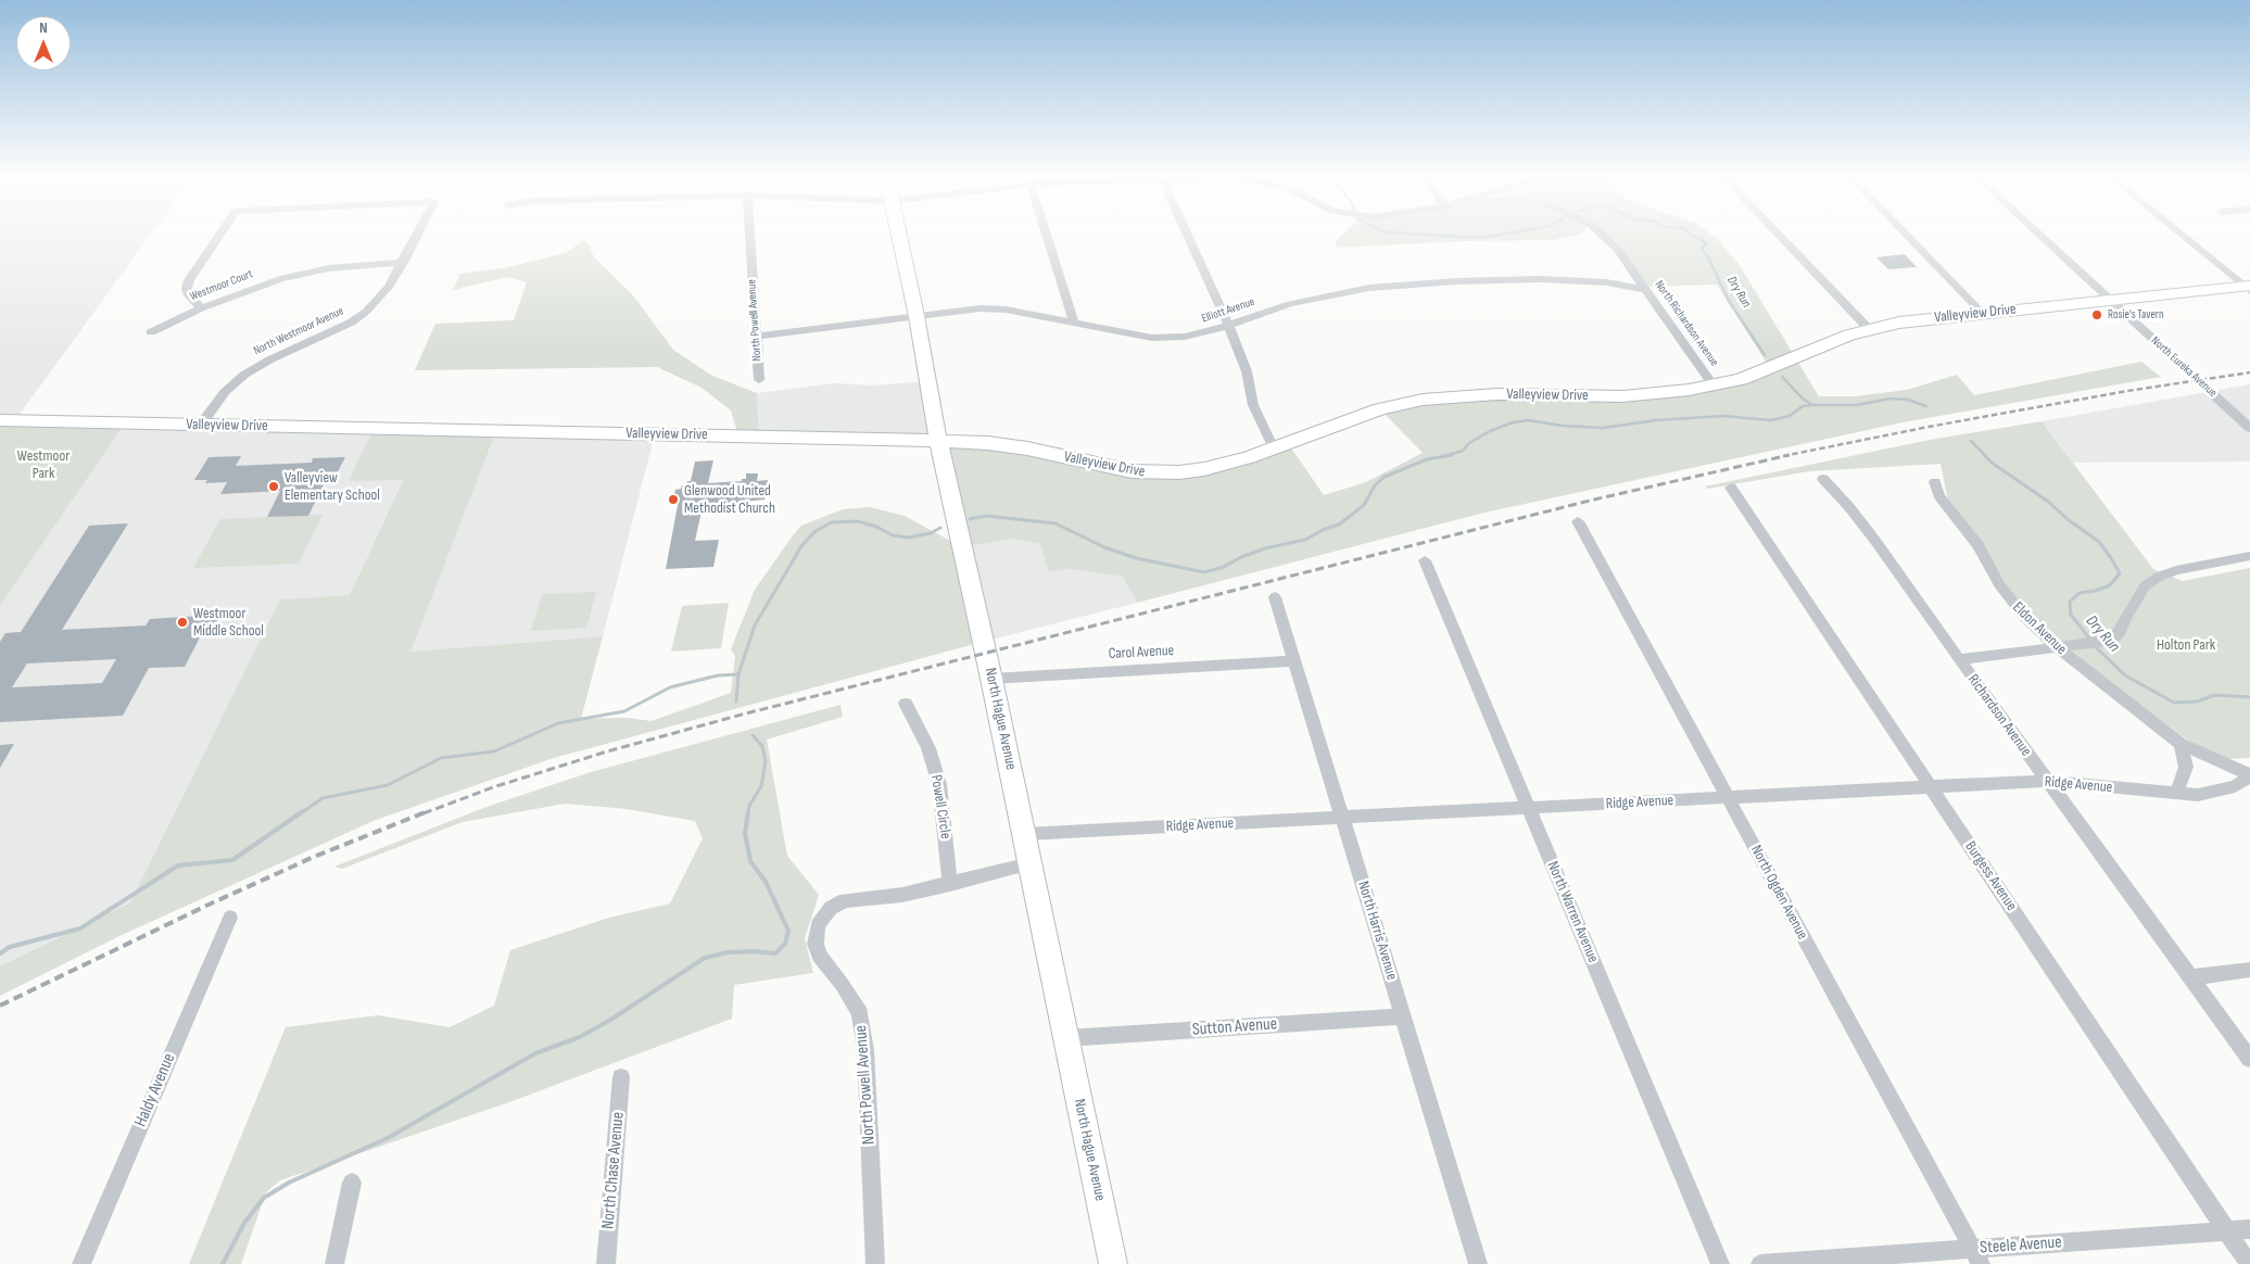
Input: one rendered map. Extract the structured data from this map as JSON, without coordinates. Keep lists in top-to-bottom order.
{
  "streets": {
    "street": [
      "Westmoor Court",
      "Elliott Avenue",
      "Valleyview Drive",
      "North Powell Avenue",
      "North Richardson Avenue",
      "North Westmoor Avenue",
      "North Eureka Avenue",
      "Eldon Avenue",
      "Carol Avenue",
      "Richardson Avenue",
      "North Hague Avenue",
      "Ridge Avenue",
      "Powell Circle",
      "Burgess Avenue",
      "North Ogden Avenue",
      "North Warren Avenue",
      "North Harris Avenue",
      "Sutton Avenue",
      "Haldy Avenue",
      "North Chase Avenue",
      "Steele Avenue"
    ]
  },
  "crossings": [
    ["Westmoor Court", "North Westmoor Avenue"],
    ["Elliott Avenue", "North Powell Avenue"],
    ["Elliott Avenue", "North Richardson Avenue"],
    ["Elliott Avenue", "North Hague Avenue"],
    ["Valleyview Drive", "North Richardson Avenue"],
    ["Valleyview Drive", "North Westmoor Avenue"],
    ["Valleyview Drive", "North Eureka Avenue"],
    ["Valleyview Drive", "North Hague Avenue"],
    ["North Powell Avenue", "Powell Circle"],
    ["Eldon Avenue", "Ridge Avenue"],
    ["Carol Avenue", "North Hague Avenue"],
    ["Carol Avenue", "North Harris Avenue"],
    ["Richardson Avenue", "Ridge Avenue"],
    ["North Hague Avenue", "Ridge Avenue"],
    ["North Hague Avenue", "Sutton Avenue"],
    ["Ridge Avenue", "Burgess Avenue"],
    ["Ridge Avenue", "North Ogden Avenue"],
    ["Ridge Avenue", "North Warren Avenue"],
    ["Ridge Avenue", "North Harris Avenue"],
    ["Burgess Avenue", "Steele Avenue"],
    ["North Ogden Avenue", "Steele Avenue"],
    ["North Harris Avenue", "Sutton Avenue"]
  ],
  "water": ["Dry Run"],
  "parks": ["Westmoor Park", "Holton Park"],
  "places": [
    "Rosie's Tavern",
    "Valleyview Elementary School",
    "Glenwood United Methodist Church",
    "Westmoor Middle School"
  ],
  "north": "top"
}
